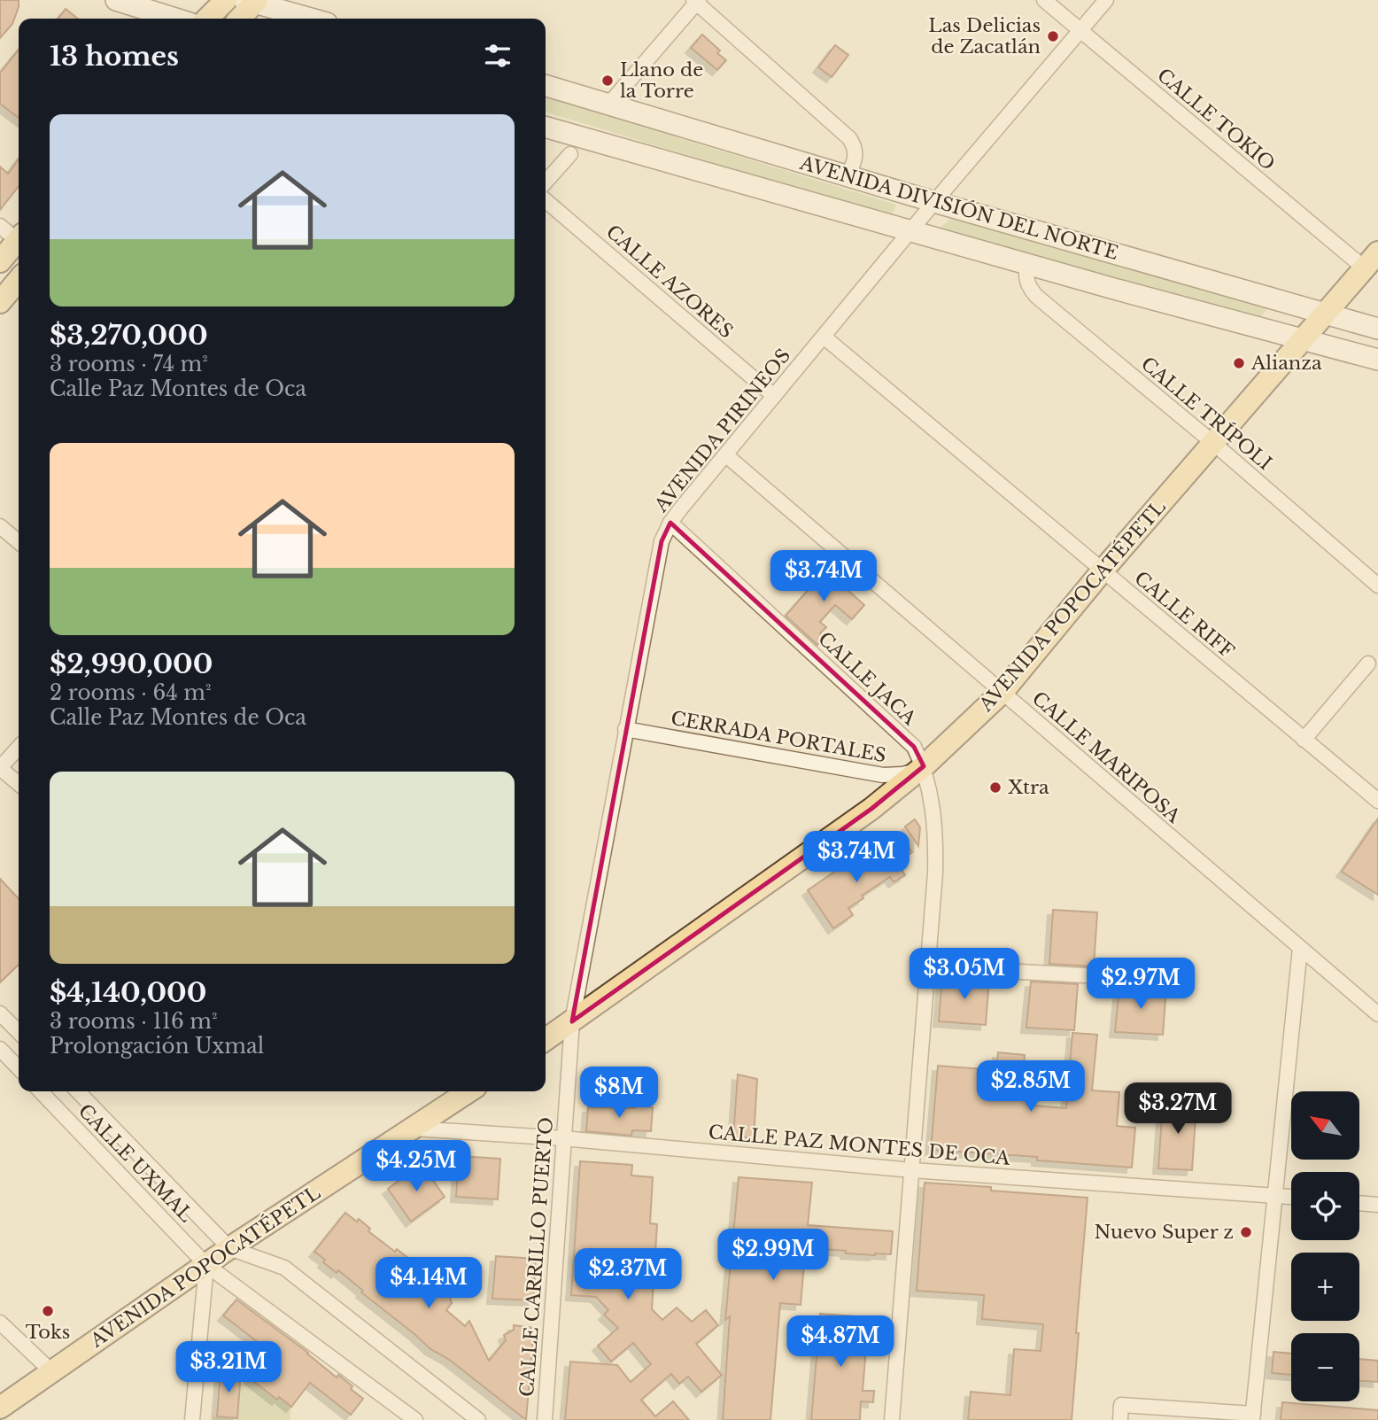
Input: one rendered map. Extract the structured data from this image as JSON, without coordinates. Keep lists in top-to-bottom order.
{
  "streets": {
    "main road": ["AVENIDA DIVISIÓN DEL NORTE", "AVENIDA POPOCATÉPETL"],
    "street": [
      "CALLE TOKIO",
      "CALLE AZORES",
      "CALLE TRÍPOLI",
      "AVENIDA PIRINEOS",
      "CALLE RIFF",
      "CALLE JACA",
      "CERRADA PORTALES",
      "CALLE MARIPOSA",
      "CALLE PAZ MONTES DE OCA",
      "CALLE UXMAL",
      "CALLE CARRILLO PUERTO"
    ]
  },
  "crossings": [
    ["CALLE TOKIO", "AVENIDA PIRINEOS"],
    ["CALLE TOKIO", "AVENIDA POPOCATÉPETL"],
    ["AVENIDA DIVISIÓN DEL NORTE", "CALLE TRÍPOLI"],
    ["AVENIDA DIVISIÓN DEL NORTE", "AVENIDA PIRINEOS"],
    ["AVENIDA DIVISIÓN DEL NORTE", "AVENIDA POPOCATÉPETL"],
    ["CALLE AZORES", "AVENIDA PIRINEOS"],
    ["CALLE TRÍPOLI", "AVENIDA POPOCATÉPETL"],
    ["AVENIDA PIRINEOS", "AVENIDA POPOCATÉPETL"],
    ["AVENIDA PIRINEOS", "CALLE RIFF"],
    ["AVENIDA PIRINEOS", "CALLE JACA"],
    ["AVENIDA PIRINEOS", "CERRADA PORTALES"],
    ["AVENIDA PIRINEOS", "CALLE MARIPOSA"],
    ["AVENIDA PIRINEOS", "CALLE CARRILLO PUERTO"],
    ["AVENIDA POPOCATÉPETL", "CALLE RIFF"],
    ["AVENIDA POPOCATÉPETL", "CALLE JACA"],
    ["AVENIDA POPOCATÉPETL", "CERRADA PORTALES"],
    ["AVENIDA POPOCATÉPETL", "CALLE MARIPOSA"],
    ["AVENIDA POPOCATÉPETL", "CALLE PAZ MONTES DE OCA"],
    ["AVENIDA POPOCATÉPETL", "CALLE UXMAL"],
    ["AVENIDA POPOCATÉPETL", "CALLE CARRILLO PUERTO"],
    ["CALLE JACA", "CERRADA PORTALES"],
    ["CALLE PAZ MONTES DE OCA", "CALLE CARRILLO PUERTO"]
  ],
  "places": [
    "Las Delicias de Zacatlán",
    "Llano de la Torre",
    "Alianza",
    "Xtra",
    "Nuevo Super z",
    "Toks"
  ],
  "north": "top left",
  "page": {
    "heading": "13 homes",
    "list": [
      {
        "name": "$3,270,000",
        "note": "3 rooms · 74 m² · Calle Paz Montes de Oca"
      },
      {
        "name": "$2,990,000",
        "note": "2 rooms · 64 m² · Calle Paz Montes de Oca"
      },
      {
        "name": "$4,140,000",
        "note": "3 rooms · 116 m² · Prolongación Uxmal"
      }
    ],
    "price": [
      "$3.74M",
      "$3.74M",
      "$3.05M",
      "$2.97M",
      "$2.85M",
      "$8M",
      "$3.27M",
      "$4.25M",
      "$2.99M",
      "$2.37M",
      "$4.14M",
      "$4.87M",
      "$3.21M"
    ],
    "map_buttons": ["+", "−"]
  }
}
